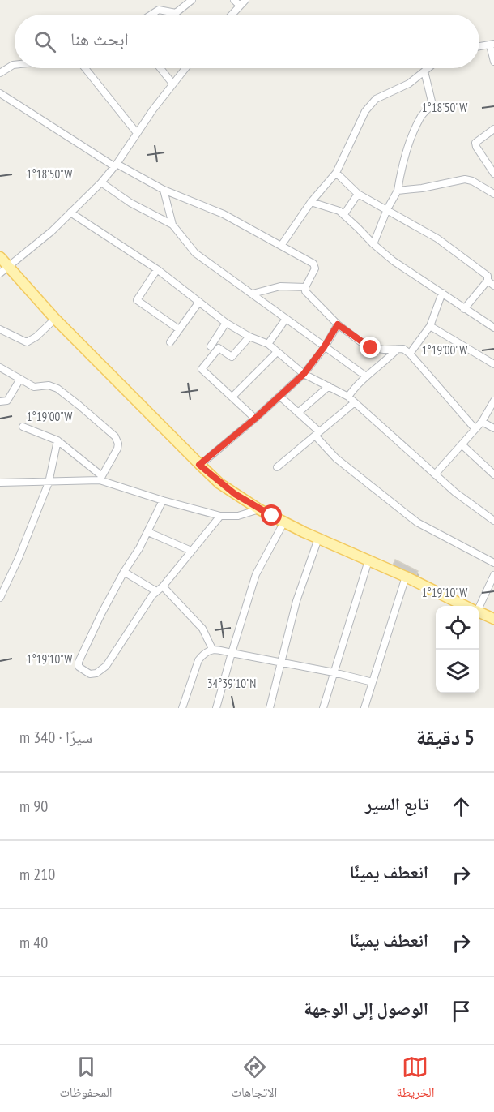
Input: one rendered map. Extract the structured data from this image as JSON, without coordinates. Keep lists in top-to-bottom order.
{
  "page": {
    "search": "ابحث هنا",
    "heading": ["5 دقيقة", "سيرًا · 340 m"],
    "list": [
      ["تابع السير", "90 m"],
      ["انعطف يمينًا", "210 m"],
      ["انعطف يمينًا", "40 m"],
      "الوصول إلى الوجهة"
    ],
    "nav": ["الخريطة", "الاتجاهات", "المحفوظات"]
  },
  "coordinates": [
    "1°18'50\"W",
    "1°19'00\"W",
    "1°19'10\"W",
    "34°39'10\"N"
  ]
}
